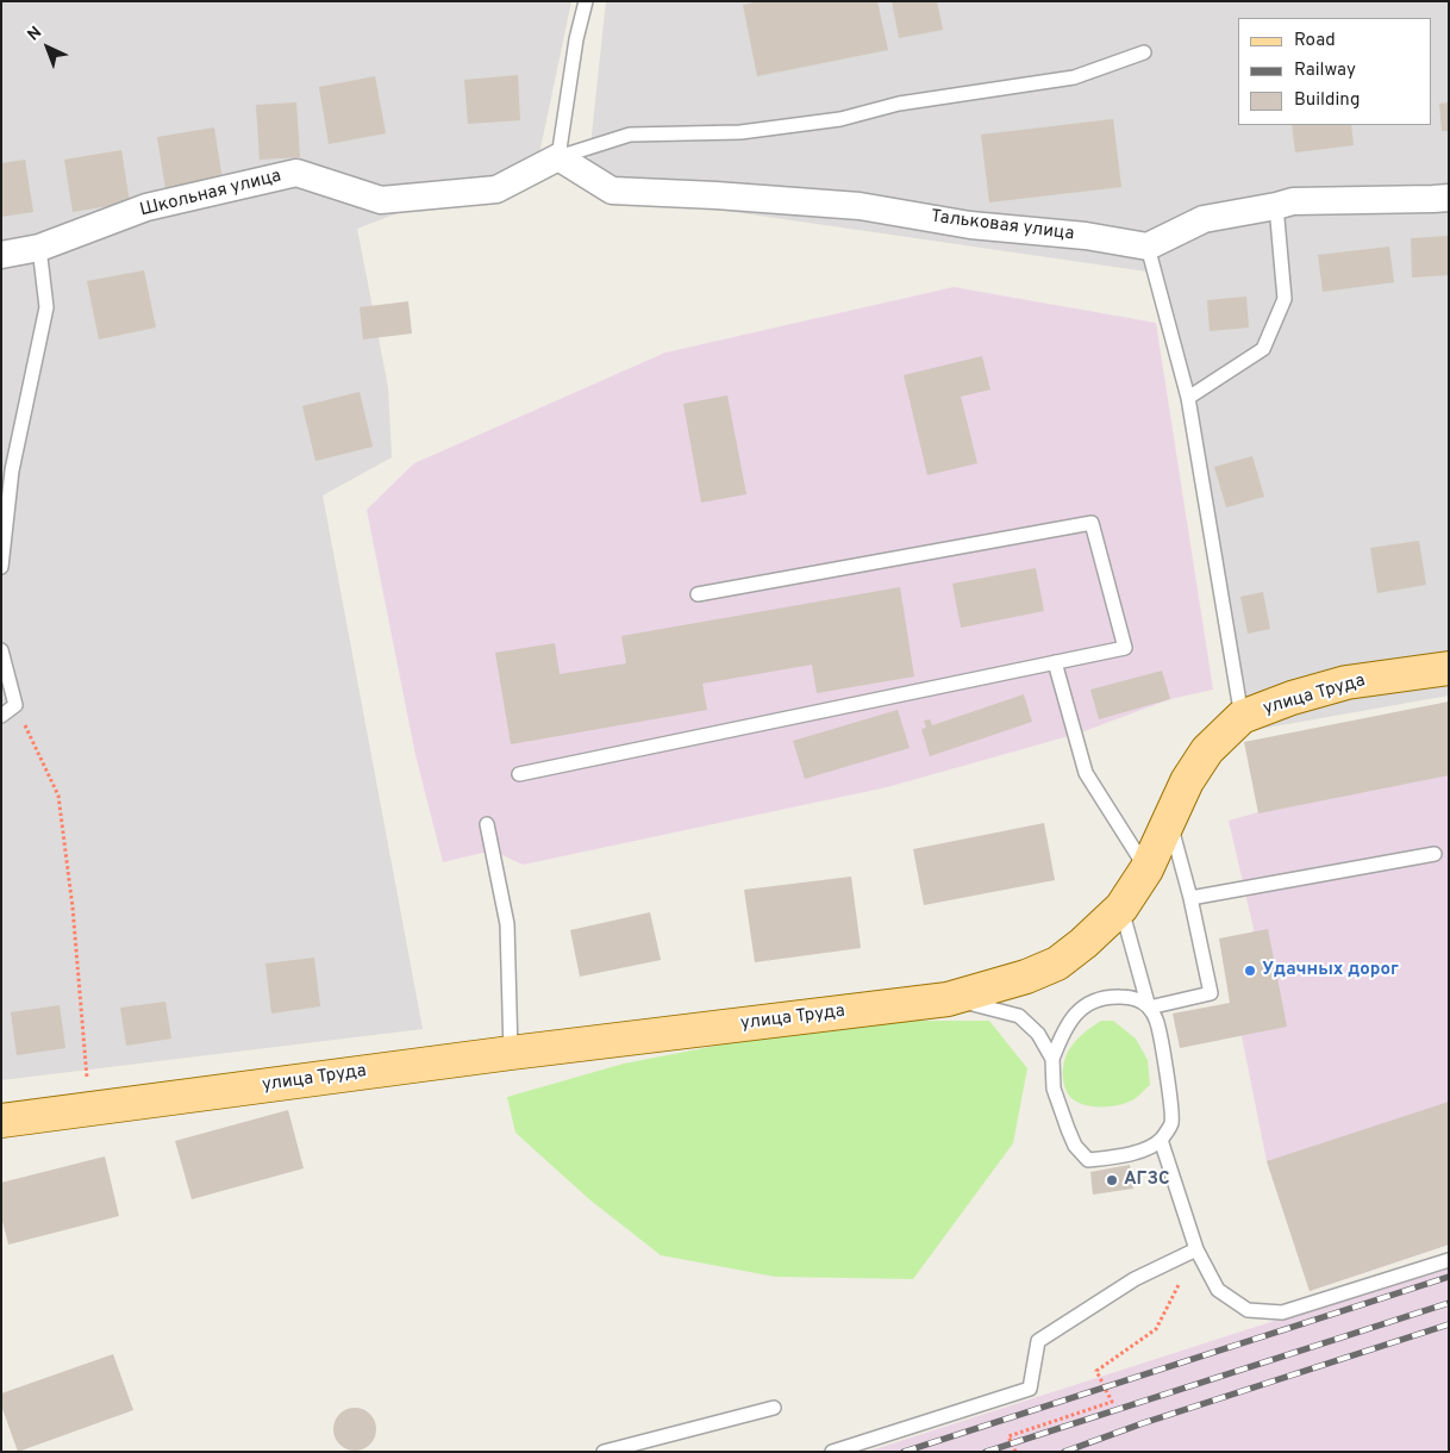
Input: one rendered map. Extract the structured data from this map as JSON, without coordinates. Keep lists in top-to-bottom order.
{
  "streets": {
    "main road": ["улица Труда"],
    "street": ["Школьная улица", "Тальковая улица"]
  },
  "crossings": [
    ["Школьная улица", "Тальковая улица"]
  ],
  "places": ["Удачных дорог", "АГЗС"],
  "legend": ["Road", "Railway", "Building"],
  "north": "top left"
}
